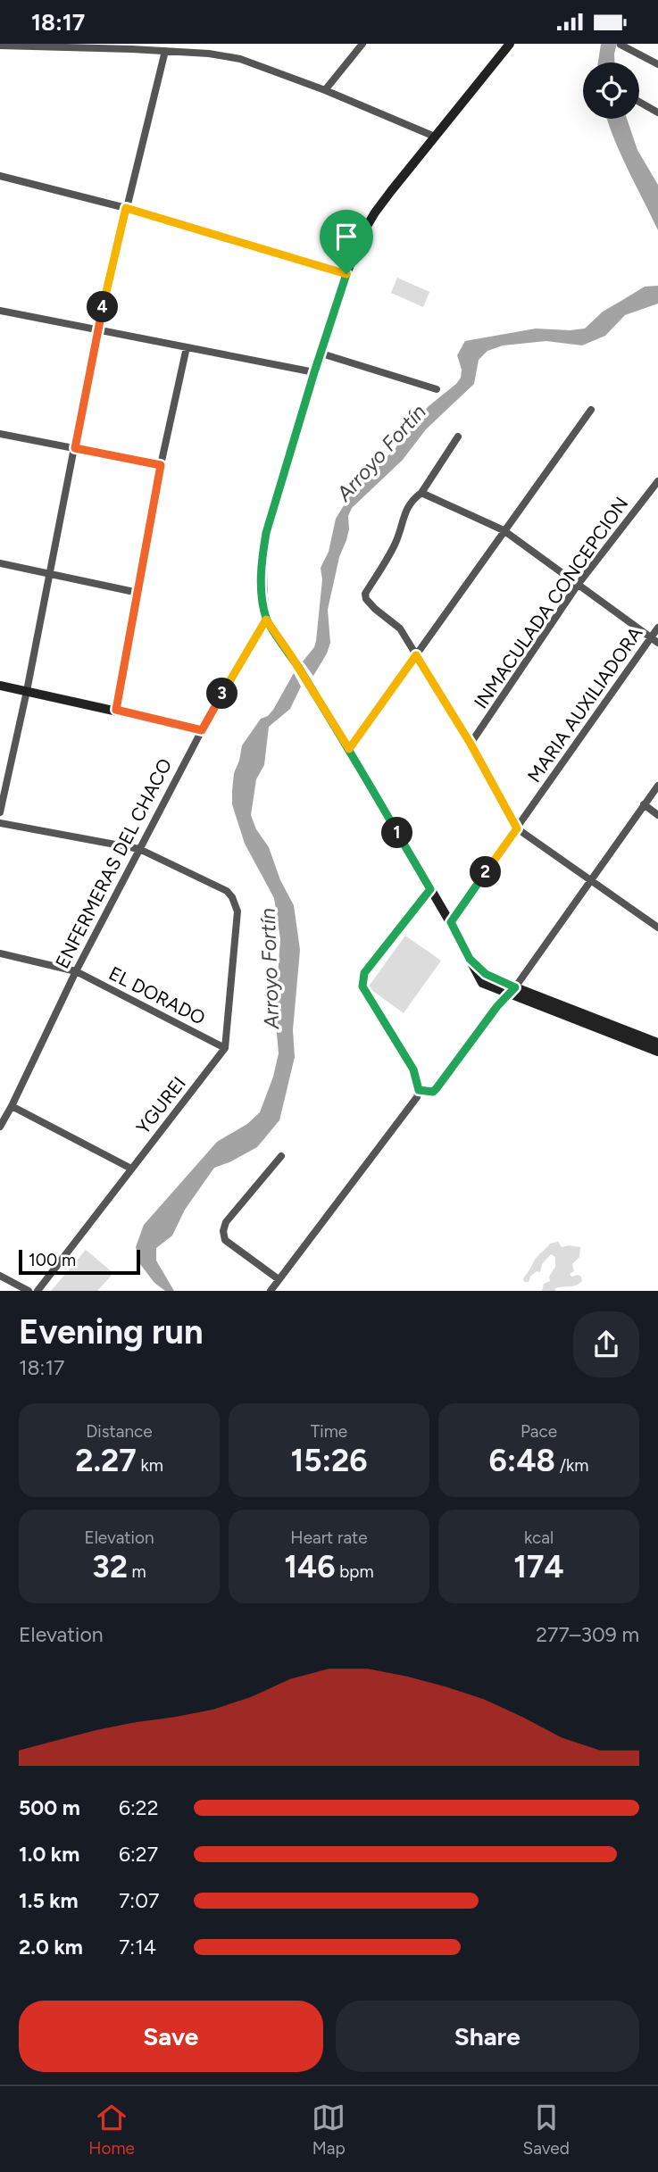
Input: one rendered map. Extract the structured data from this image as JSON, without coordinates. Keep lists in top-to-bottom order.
{
  "streets": {
    "main road": ["ENFERMERAS DEL CHACO"],
    "street": [
      "INMACULADA CONCEPCION",
      "MARIA AUXILIADORA",
      "EL DORADO",
      "YGUREI"
    ]
  },
  "crossings": [
    ["ENFERMERAS DEL CHACO", "EL DORADO"],
    ["EL DORADO", "YGUREI"]
  ],
  "water": ["Arroyo Fortín"],
  "scale_bar": "100 m",
  "page": {
    "status": "18:17",
    "pins": [
      "4",
      "3",
      "1",
      "2"
    ],
    "scale": "100 m",
    "heading": ["Evening run", "18:17"],
    "stats": [
      ["Distance", "2.27 km"],
      ["Time", "15:26"],
      ["Pace", "6:48 /km"],
      ["Elevation", "32 m"],
      ["Heart rate", "146 bpm"],
      ["kcal", "174"]
    ],
    "chart": ["Elevation", "277–309 m"],
    "list": [
      {
        "name": "500 m",
        "note": "6:22"
      },
      {
        "name": "1.0 km",
        "note": "6:27"
      },
      {
        "name": "1.5 km",
        "note": "7:07"
      },
      {
        "name": "2.0 km",
        "note": "7:14"
      }
    ],
    "buttons": ["Save", "Share"],
    "tabs": ["Home", "Map", "Saved"]
  }
}
